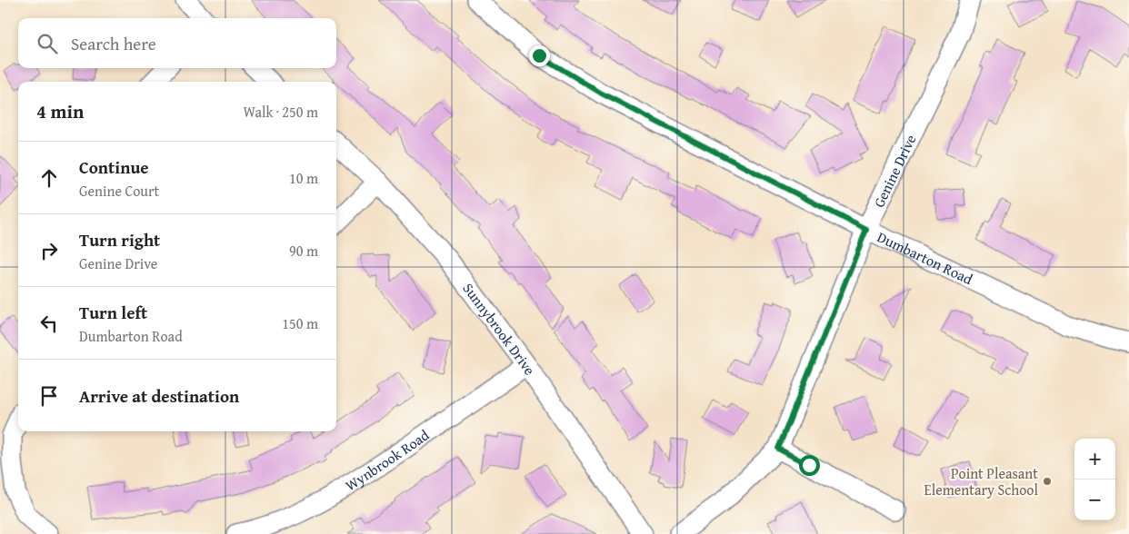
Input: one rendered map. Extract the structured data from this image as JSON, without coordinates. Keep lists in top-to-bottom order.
{
  "streets": {
    "street": [
      "Genine Drive",
      "Dumbarton Road",
      "Sunnybrook Drive",
      "Wynbrook Road"
    ]
  },
  "crossings": [
    ["Genine Drive", "Dumbarton Road"],
    ["Sunnybrook Drive", "Wynbrook Road"]
  ],
  "places": ["Point Pleasant Elementary School"],
  "page": {
    "search": "Search here",
    "heading": ["4 min", "Walk · 250 m"],
    "list": [
      ["Continue", "Genine Court", "10 m"],
      ["Turn right", "Genine Drive", "90 m"],
      ["Turn left", "Dumbarton Road", "150 m"],
      "Arrive at destination"
    ],
    "map_buttons": ["+", "−"]
  }
}
